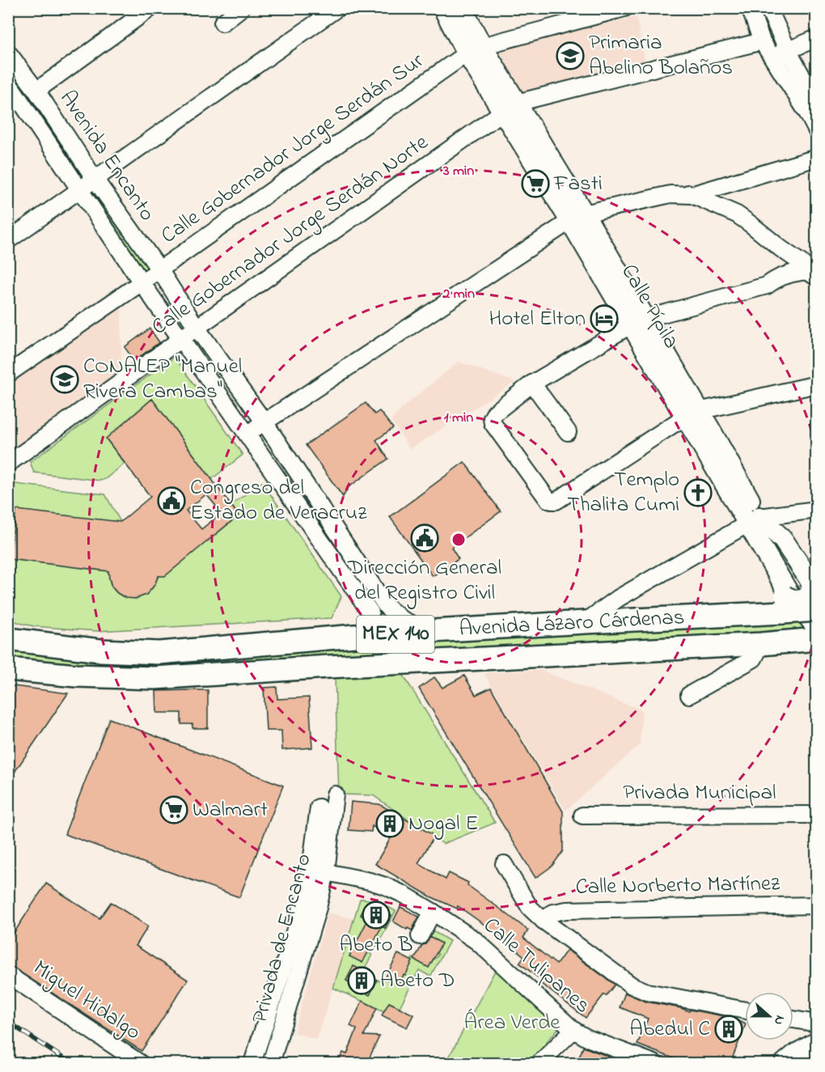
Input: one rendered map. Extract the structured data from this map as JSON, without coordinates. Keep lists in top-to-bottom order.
{
  "streets": {
    "highway": ["Avenida Lázaro Cárdenas", "MEX 140"],
    "main road": ["Calle Pípila"],
    "street": [
      "Calle Gobernador Jorge Serdán Sur",
      "Avenida Encanto",
      "Calle Gobernador Jorge Serdán Norte",
      "Privada Municipal",
      "Calle Norberto Martínez",
      "Privada de Encanto",
      "Calle Tulipanes",
      "Miguel Hidalgo"
    ]
  },
  "crossings": [
    ["Calle Gobernador Jorge Serdán Sur", "Avenida Encanto"],
    ["Calle Gobernador Jorge Serdán Sur", "Calle Pípila"],
    ["Avenida Encanto", "Calle Gobernador Jorge Serdán Norte"],
    ["Avenida Encanto", "Avenida Lázaro Cárdenas"],
    ["Calle Gobernador Jorge Serdán Norte", "Calle Pípila"],
    ["Calle Pípila", "Avenida Lázaro Cárdenas"],
    ["Privada de Encanto", "Calle Tulipanes"]
  ],
  "parks": ["Área Verde"],
  "places": {
    "school or university": ["Primaria Abelino Bolaños", "CONALEP \"Manuel Rivera Cambas\""],
    "supermarket": ["Fasti", "Walmart"],
    "hotel": ["Hotel Elton"],
    "church": ["Templo Thalita Cumi"],
    "public building": ["Congreso del Estado de Veracruz", "Dirección General del Registro Civil"],
    "building": [
      "Nogal E",
      "Abeto B",
      "Abeto D",
      "Abedul C"
    ]
  },
  "north": "right",
  "rings": ["3 min", "2 min", "1 min"]
}
